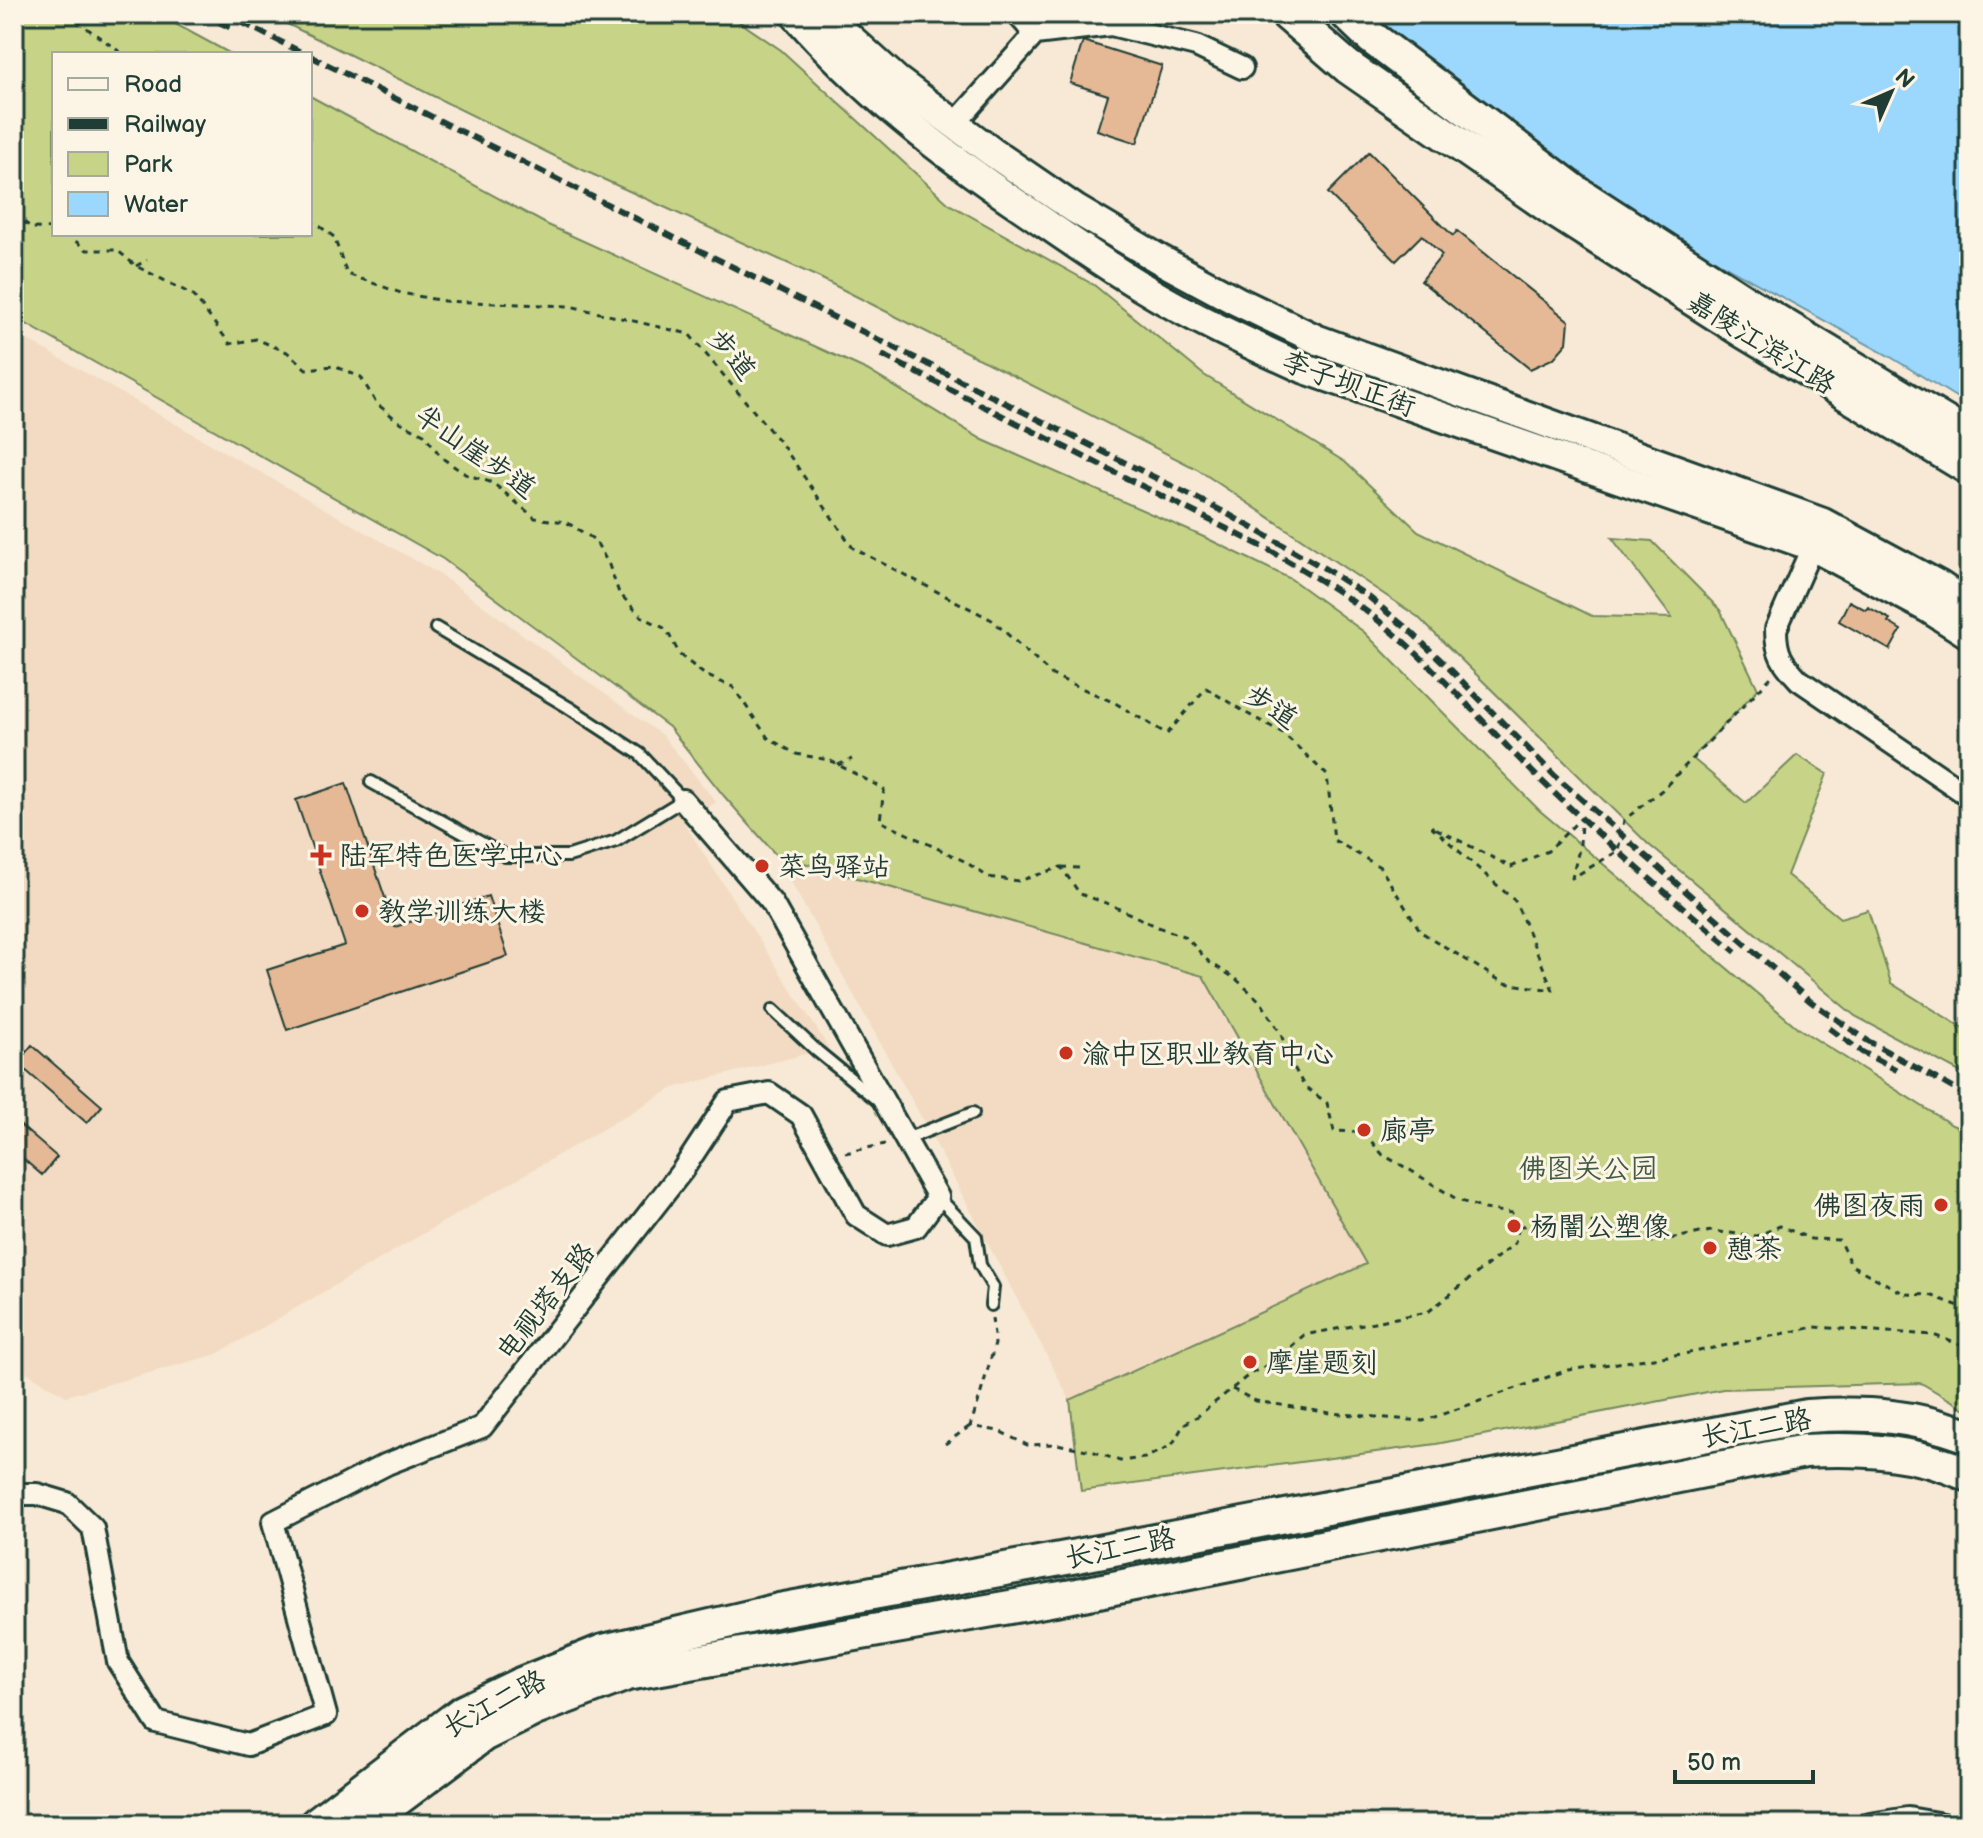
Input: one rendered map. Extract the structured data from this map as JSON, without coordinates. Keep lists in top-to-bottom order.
{
  "streets": {
    "main road": ["嘉陵江滨江路", "李子坝正街", "长江二路"],
    "street": ["电视塔支路"],
    "path": ["步道", "半山崖步道"]
  },
  "parks": ["佛图关公园"],
  "places": {
    "health": ["陆军特色医学中心"],
    "other": [
      "菜鸟驿站",
      "教学训练大楼",
      "渝中区职业教育中心",
      "廊亭",
      "佛图夜雨",
      "杨闇公塑像",
      "憩茶",
      "摩崖题刻"
    ]
  },
  "legend": [
    "Road",
    "Railway",
    "Park",
    "Water"
  ],
  "scale_bar": "50 m",
  "north": "top right"
}
